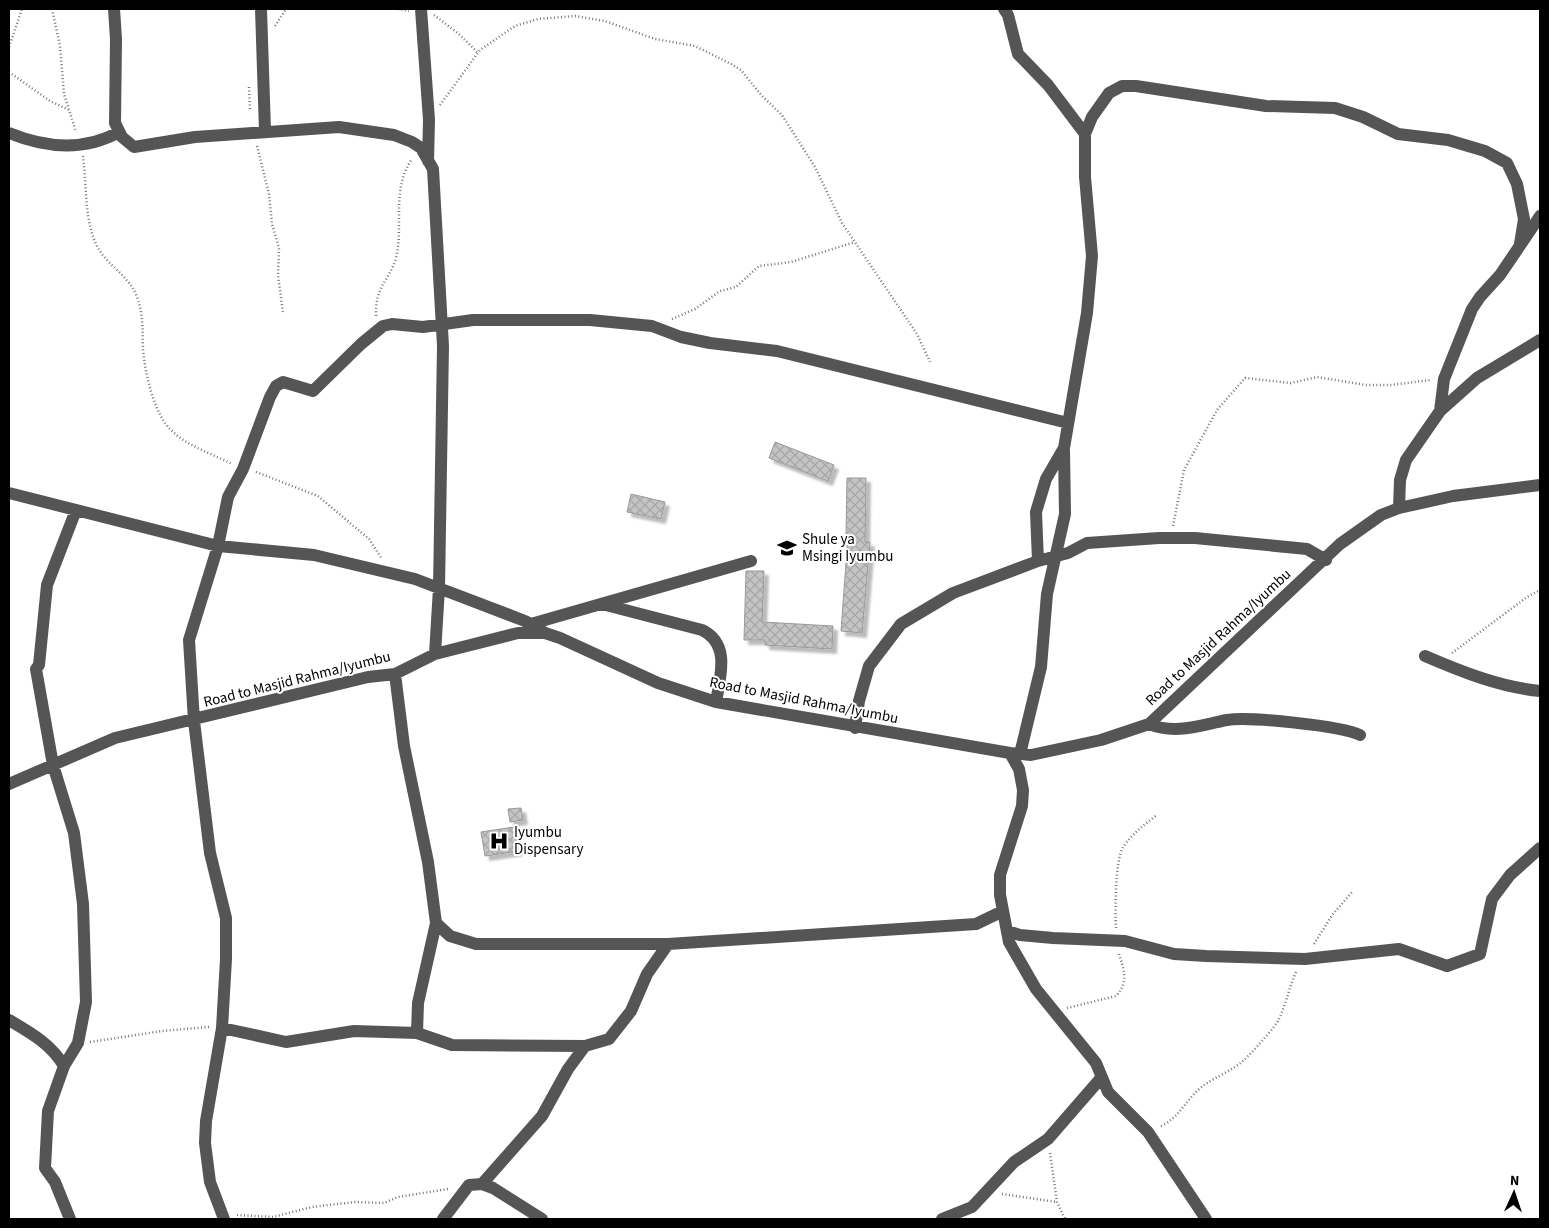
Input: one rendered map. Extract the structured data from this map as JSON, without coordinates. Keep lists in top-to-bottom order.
{
  "streets": {
    "street": ["Road to Masjid Rahma/Iyumbu"]
  },
  "places": {
    "school or university": ["Shule ya Msingi Iyumbu"],
    "hospital": ["Iyumbu Dispensary"]
  },
  "north": "top"
}
